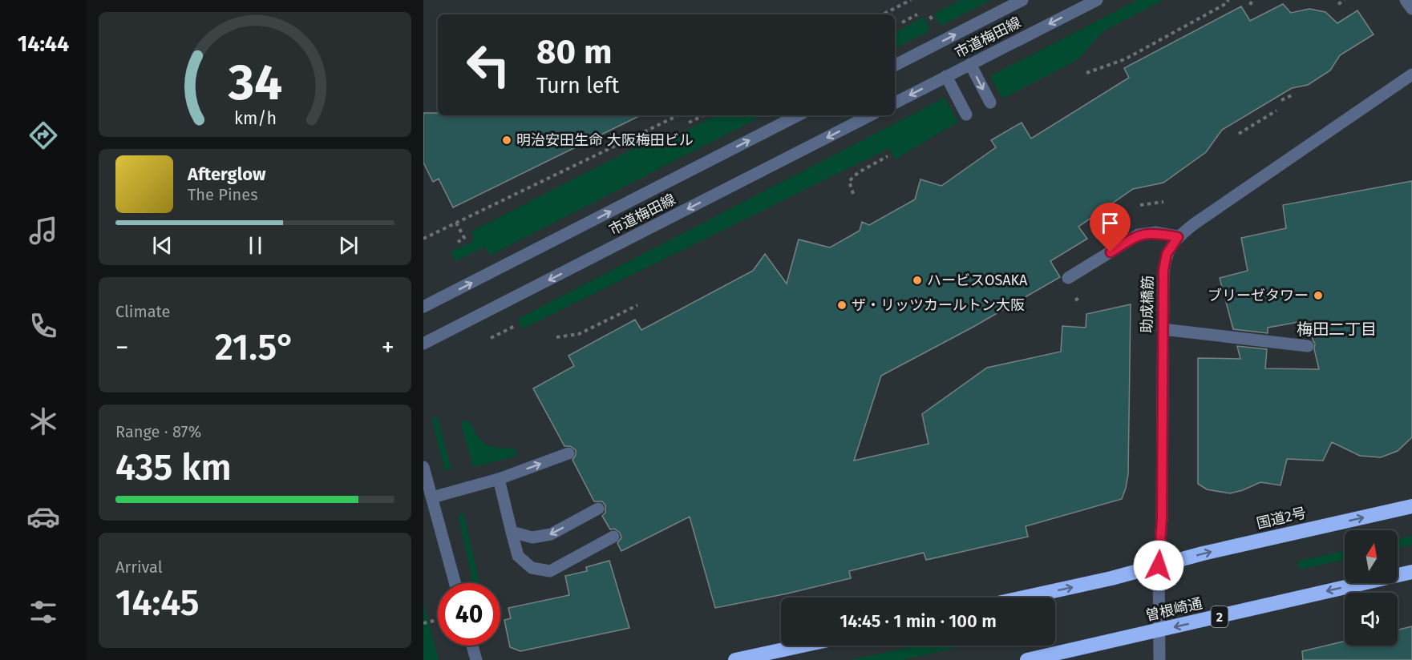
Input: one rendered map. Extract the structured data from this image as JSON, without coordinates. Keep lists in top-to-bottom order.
{
  "streets": {
    "highway": ["国道2号", "曽根崎通", "2"],
    "street": ["市道梅田線", "助成橋筋"]
  },
  "crossings": [
    ["助成橋筋", "国道2号"],
    ["助成橋筋", "曽根崎通"]
  ],
  "one_way": ["国道2号", "曽根崎通"],
  "districts": ["梅田二丁目"],
  "places": [
    "明治安田生命 大阪梅田ビル",
    "ハービスOSAKA",
    "ブリーゼタワー",
    "ザ・リッツカールトン大阪"
  ],
  "north": "top",
  "page": {
    "tabs": "14:44",
    "turn": ["80 m", "Turn left"],
    "song": ["Afterglow", "The Pines"],
    "tile": [
      "Climate",
      ["Range · 87%", "435 km"],
      ["Arrival", "14:45"]
    ],
    "heat": ["−", "21.5°", "+"],
    "limit": "40",
    "trip": "14:45 · 1 min · 100 m",
    "gauge": ["34", "km/h"]
  }
}
